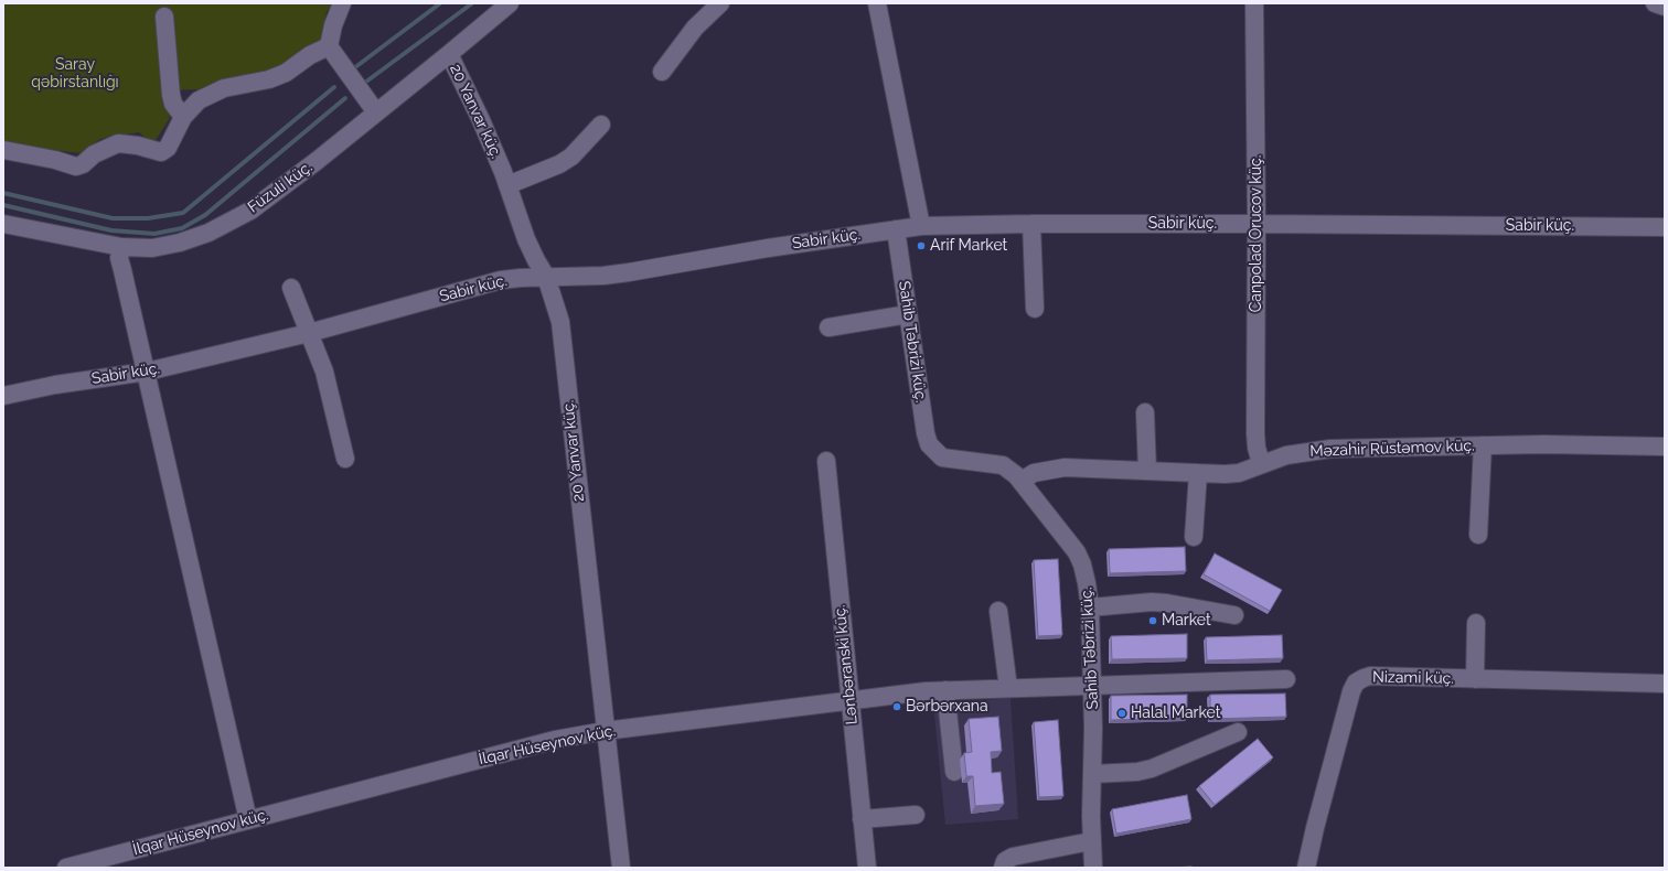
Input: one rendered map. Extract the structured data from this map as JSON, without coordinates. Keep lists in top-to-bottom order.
{
  "streets": {
    "street": [
      "20 Yanvar küç.",
      "Füzuli küç.",
      "Sabir küç.",
      "Canpolad Orucov küç.",
      "Sahib Təbrizi küç.",
      "Məzahir Rüstəmov küç.",
      "Lənbəranski küç.",
      "Nizami küç.",
      "İlqar Hüseynov küç."
    ]
  },
  "crossings": [
    ["20 Yanvar küç.", "Füzuli küç."],
    ["20 Yanvar küç.", "Sabir küç."],
    ["20 Yanvar küç.", "İlqar Hüseynov küç."],
    ["Sabir küç.", "Canpolad Orucov küç."],
    ["Sabir küç.", "Sahib Təbrizi küç."],
    ["Canpolad Orucov küç.", "Məzahir Rüstəmov küç."],
    ["Sahib Təbrizi küç.", "Məzahir Rüstəmov küç."],
    ["Sahib Təbrizi küç.", "İlqar Hüseynov küç."],
    ["Lənbəranski küç.", "İlqar Hüseynov küç."]
  ],
  "parks": ["Saray qəbirstanlığı"],
  "places": [
    "Arif Market",
    "Market",
    "Bərbərxana",
    "Halal Market"
  ]
}
